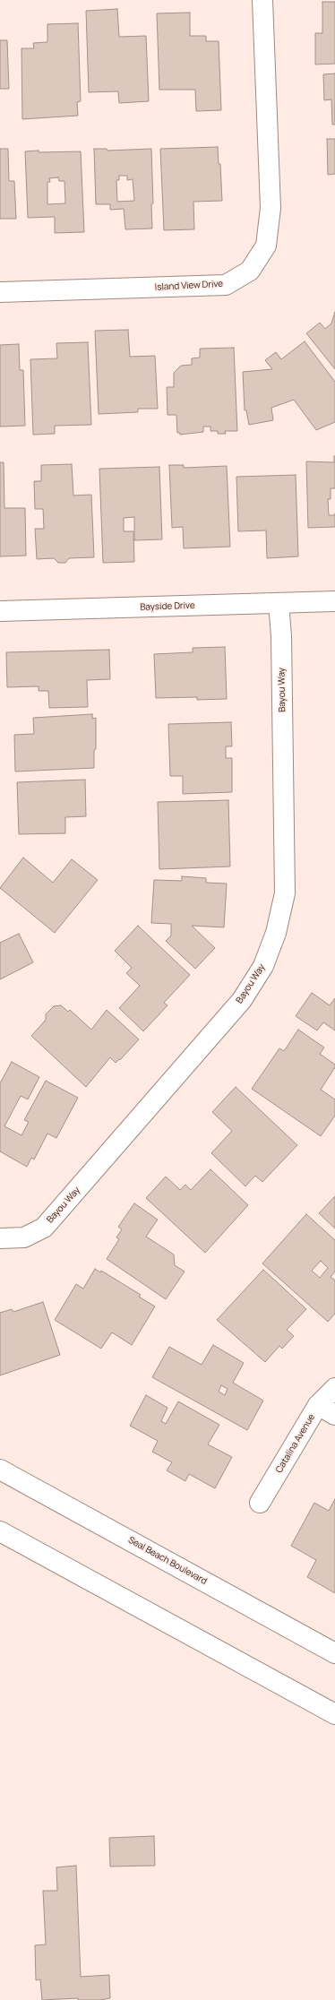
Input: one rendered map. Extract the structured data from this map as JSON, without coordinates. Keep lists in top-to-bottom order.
{
  "streets": {
    "street": [
      "Island View Drive",
      "Bayside Drive",
      "Bayou Way",
      "Catalina Avenue",
      "Seal Beach Boulevard"
    ]
  },
  "crossings": [
    ["Bayside Drive", "Bayou Way"]
  ]
}
